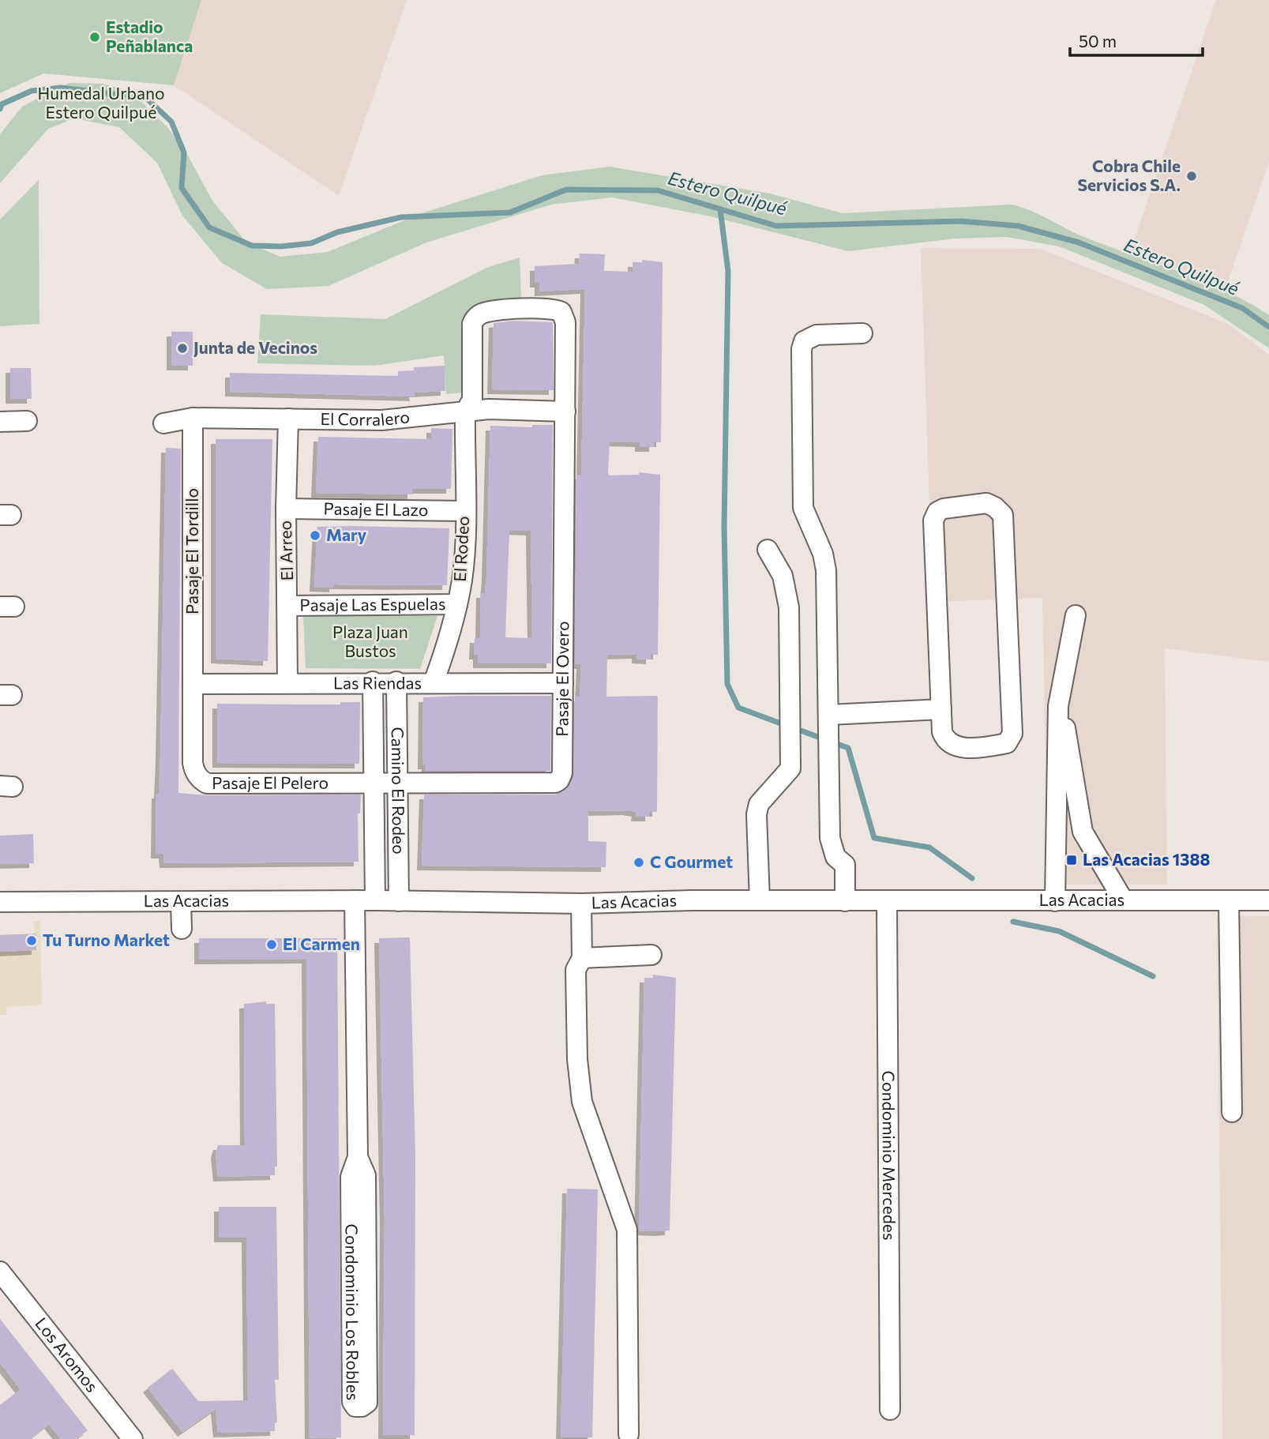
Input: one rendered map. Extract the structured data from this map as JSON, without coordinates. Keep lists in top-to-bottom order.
{
  "streets": {
    "street": [
      "El Corralero",
      "Pasaje El Lazo",
      "El Rodeo",
      "El Arreo",
      "Pasaje El Tordillo",
      "Pasaje Las Espuelas",
      "Pasaje El Overo",
      "Las Riendas",
      "Pasaje El Pelero",
      "Camino El Rodeo",
      "Las Acacias",
      "Condominio Mercedes",
      "Condominio Los Robles",
      "Los Aromos"
    ]
  },
  "crossings": [
    ["El Corralero", "El Rodeo"],
    ["El Corralero", "El Arreo"],
    ["El Corralero", "Pasaje El Tordillo"],
    ["El Corralero", "Pasaje El Overo"],
    ["Pasaje El Lazo", "El Rodeo"],
    ["Pasaje El Lazo", "El Arreo"],
    ["El Rodeo", "Pasaje Las Espuelas"],
    ["El Rodeo", "Pasaje El Overo"],
    ["El Rodeo", "Las Riendas"],
    ["El Arreo", "Pasaje Las Espuelas"],
    ["El Arreo", "Las Riendas"],
    ["Pasaje El Tordillo", "Las Riendas"],
    ["Pasaje El Tordillo", "Pasaje El Pelero"],
    ["Pasaje El Overo", "Las Riendas"],
    ["Pasaje El Overo", "Pasaje El Pelero"],
    ["Pasaje El Overo", "Camino El Rodeo"],
    ["Las Riendas", "Pasaje El Pelero"],
    ["Las Riendas", "Camino El Rodeo"],
    ["Pasaje El Pelero", "Camino El Rodeo"],
    ["Camino El Rodeo", "Las Acacias"],
    ["Las Acacias", "Condominio Mercedes"],
    ["Las Acacias", "Condominio Los Robles"]
  ],
  "water": ["Estero Quilpué"],
  "parks": ["Humedal Urbano Estero Quilpué", "Plaza Juan Bustos"],
  "places": {
    "other": [
      "Estadio Peñablanca",
      "Cobra Chile Servicios S.A.",
      "Junta de Vecinos",
      "Mary",
      "C Gourmet",
      "Tu Turno Market",
      "El Carmen"
    ],
    "transit": ["Las Acacias 1388"]
  },
  "scale_bar": "50 m"
}
